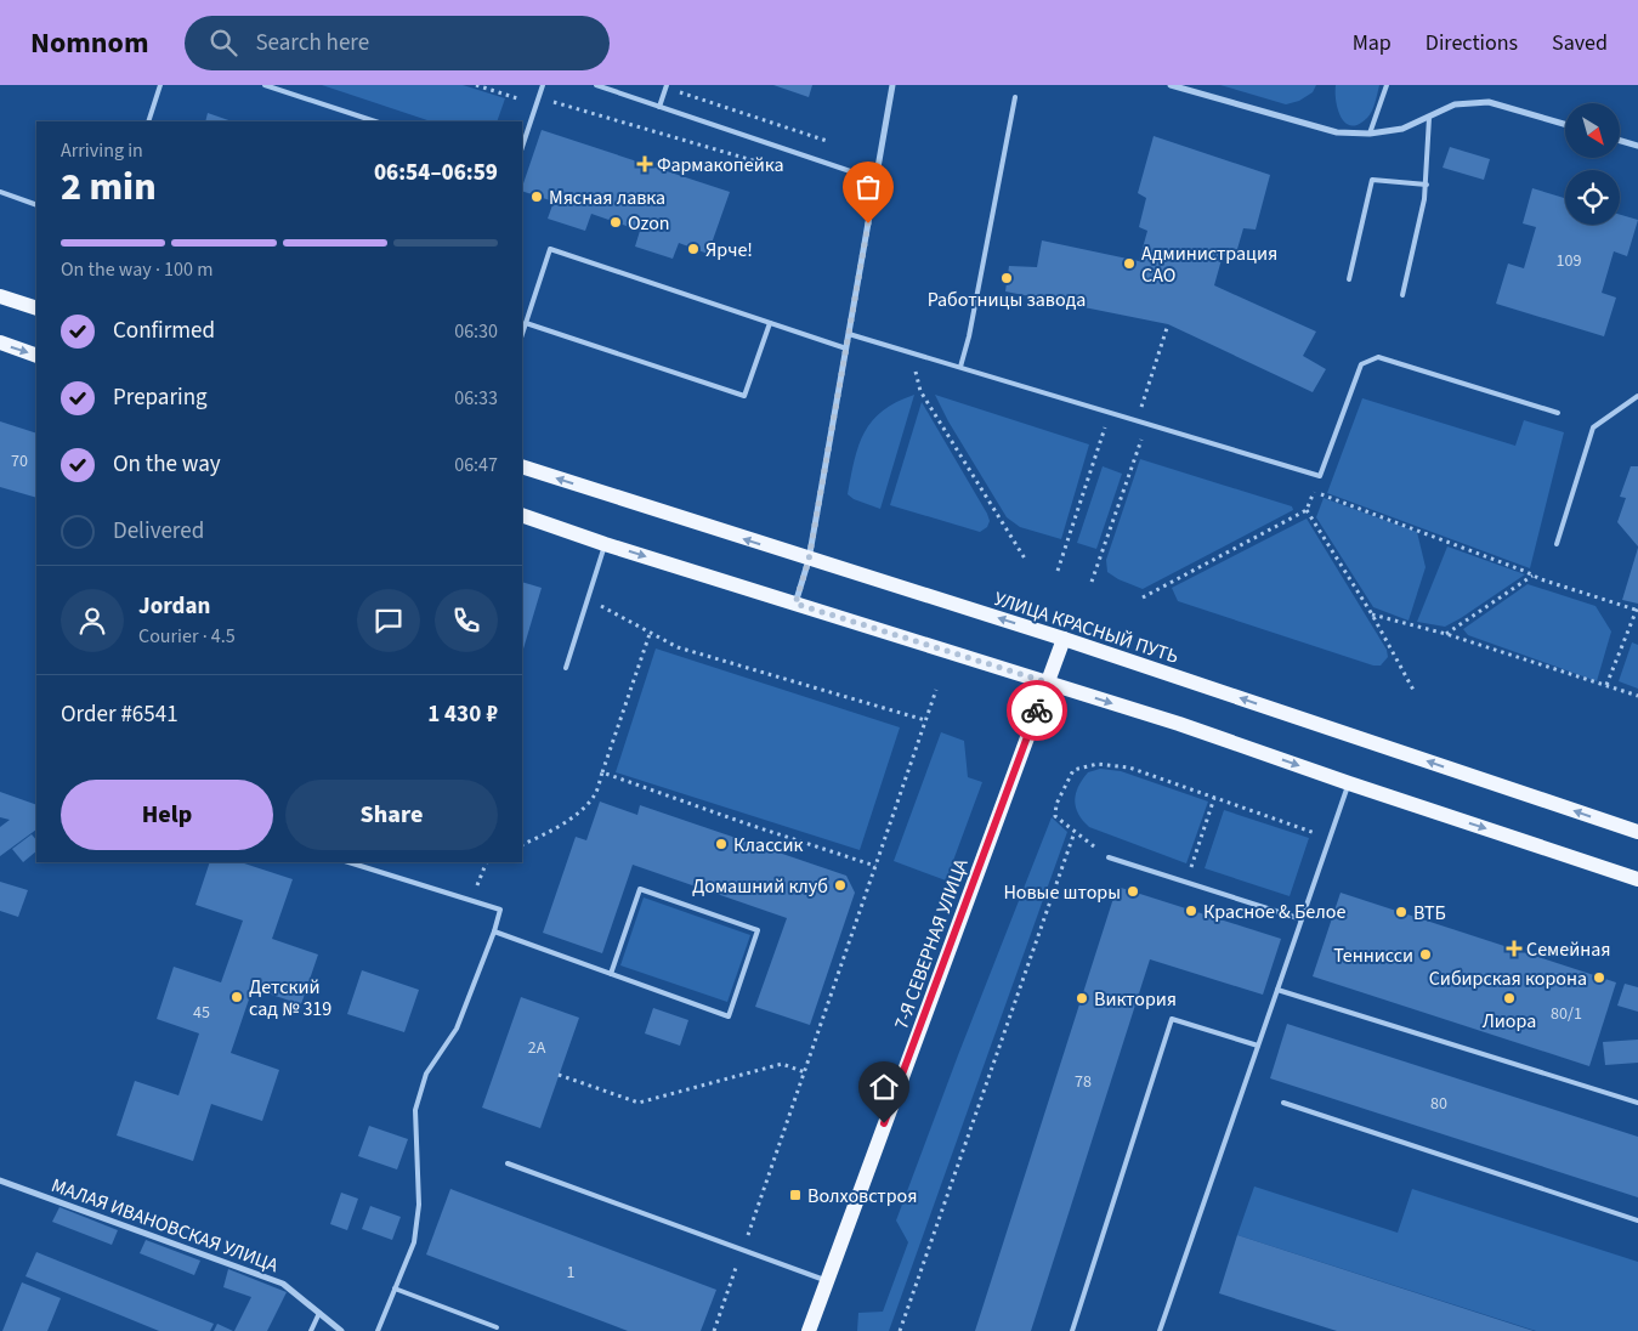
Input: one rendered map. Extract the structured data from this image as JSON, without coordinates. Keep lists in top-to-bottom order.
{
  "streets": {
    "main road": ["УЛИЦА КРАСНЫЙ ПУТЬ", "7-Я СЕВЕРНАЯ УЛИЦА"],
    "street": ["МАЛАЯ ИВАНОВСКАЯ УЛИЦА"]
  },
  "crossings": [
    ["УЛИЦА КРАСНЫЙ ПУТЬ", "7-Я СЕВЕРНАЯ УЛИЦА"]
  ],
  "places": {
    "health": ["Фармакопейка", "Семейная"],
    "other": [
      "Мясная лавка",
      "Ozon",
      "Ярче!",
      "Администрация САО",
      "Работницы завода",
      "Классик",
      "Домашний клуб",
      "Новые шторы",
      "Красное & Белое",
      "ВТБ",
      "Теннисси",
      "Сибирская корона",
      "Детский сад № 319",
      "Виктория",
      "Лиора"
    ],
    "transit": ["Волховстроя"]
  },
  "house_numbers": [
    "109",
    "70",
    "45",
    "80/1",
    "2А",
    "78",
    "80",
    "1"
  ],
  "north": "bottom right",
  "page": {
    "header": "Nomnom",
    "search": "Search here",
    "nav": ["Map", "Directions", "Saved"],
    "heading": ["2 min", "Arriving in", "06:54–06:59"],
    "panel": [
      "Jordan",
      "Courier · 4.5",
      "Order #6541",
      "1 430 ₽"
    ],
    "bar": "On the way · 100 m",
    "list": [
      ["Confirmed", "06:30"],
      ["Preparing", "06:33"],
      ["On the way", "06:47"],
      "Delivered"
    ],
    "buttons": ["Help", "Share"]
  }
}
